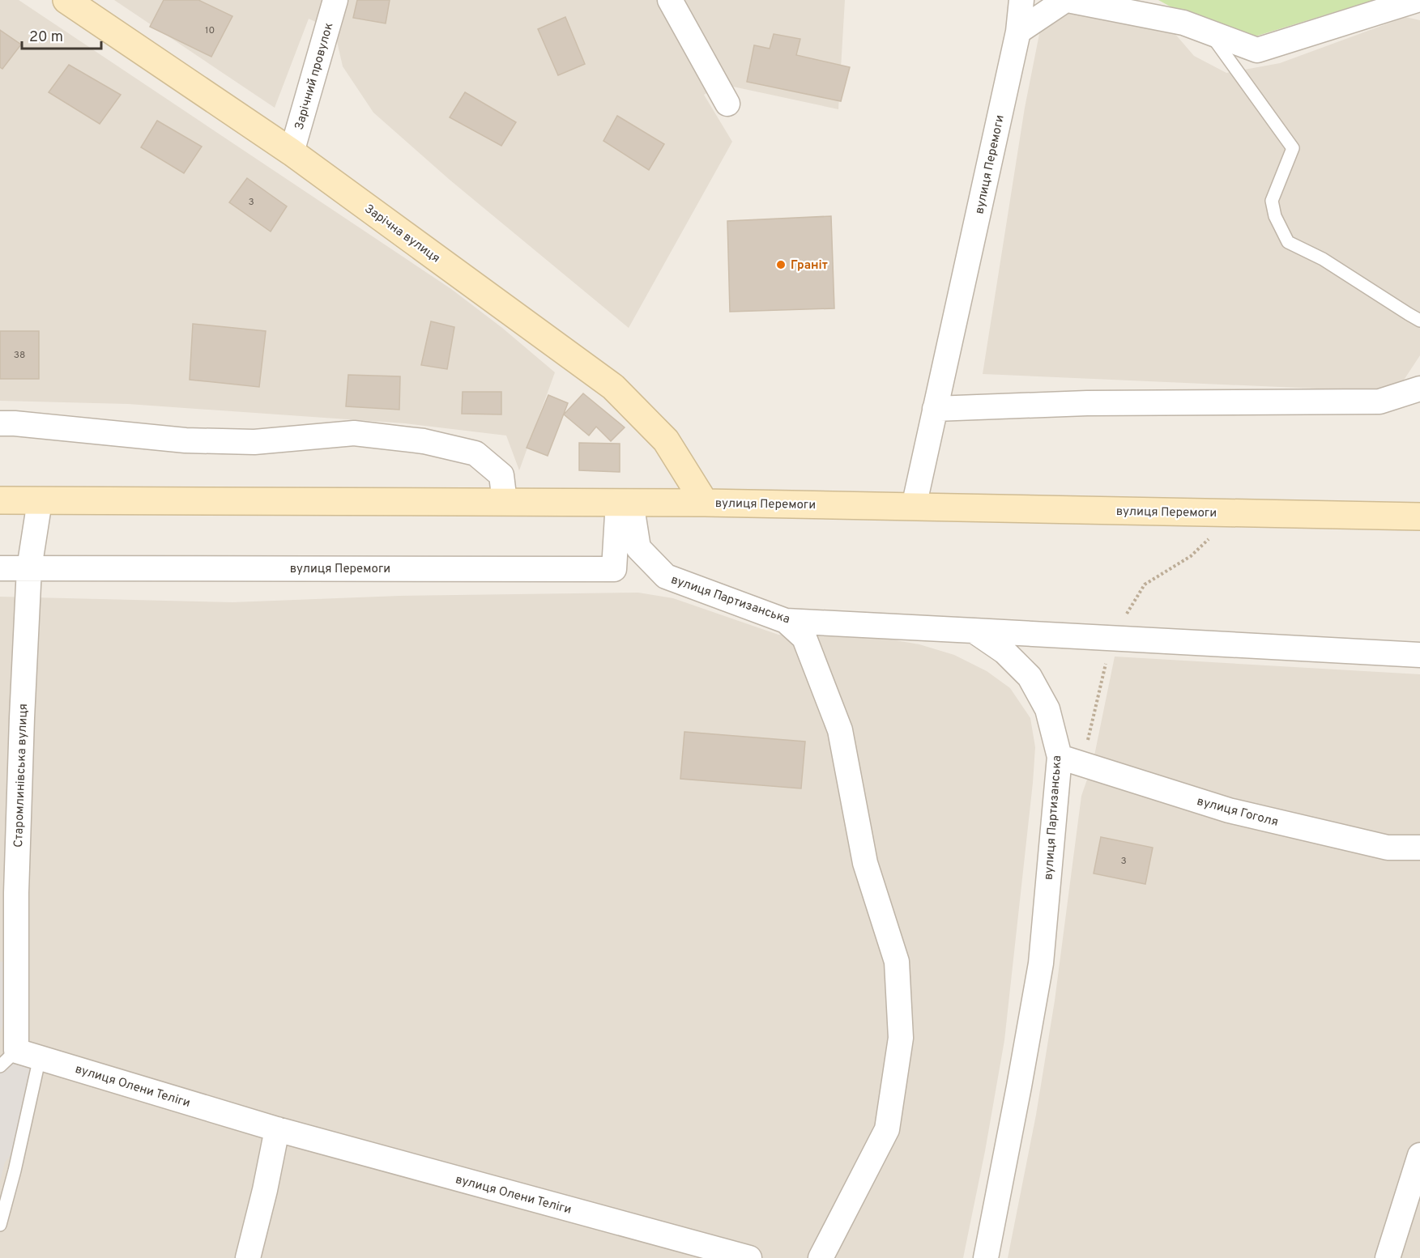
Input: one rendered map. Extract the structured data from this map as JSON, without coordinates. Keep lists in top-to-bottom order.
{
  "streets": {
    "main road": ["вулиця Перемоги", "Зарічна вулиця"],
    "street": [
      "Зарічний провулок",
      "вулиця Партизанська",
      "Старомлинівська вулиця",
      "вулиця Гоголя",
      "вулиця Олени Теліги"
    ]
  },
  "crossings": [
    ["Зарічний провулок", "Зарічна вулиця"],
    ["вулиця Перемоги", "Зарічна вулиця"],
    ["вулиця Перемоги", "вулиця Партизанська"],
    ["вулиця Перемоги", "Старомлинівська вулиця"],
    ["вулиця Партизанська", "вулиця Гоголя"],
    ["Старомлинівська вулиця", "вулиця Олени Теліги"]
  ],
  "places": ["Граніт"],
  "house_numbers": [
    "10",
    "3",
    "38",
    "3"
  ],
  "scale_bar": "20 m"
}
